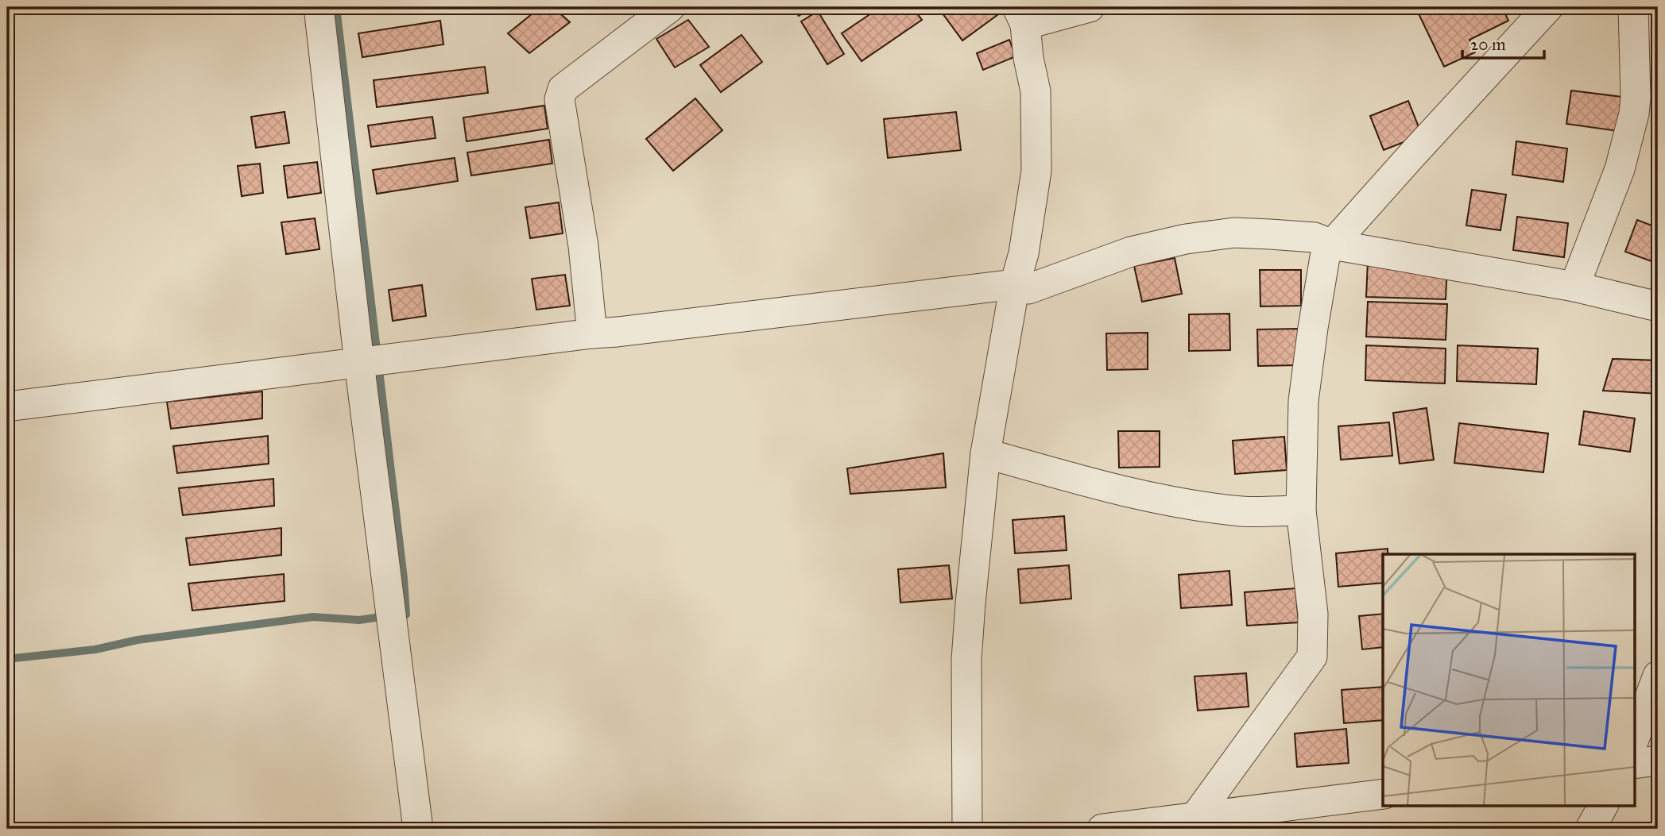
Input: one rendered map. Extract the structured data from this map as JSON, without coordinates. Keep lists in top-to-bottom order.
{
  "scale_bar": "20 m"
}
